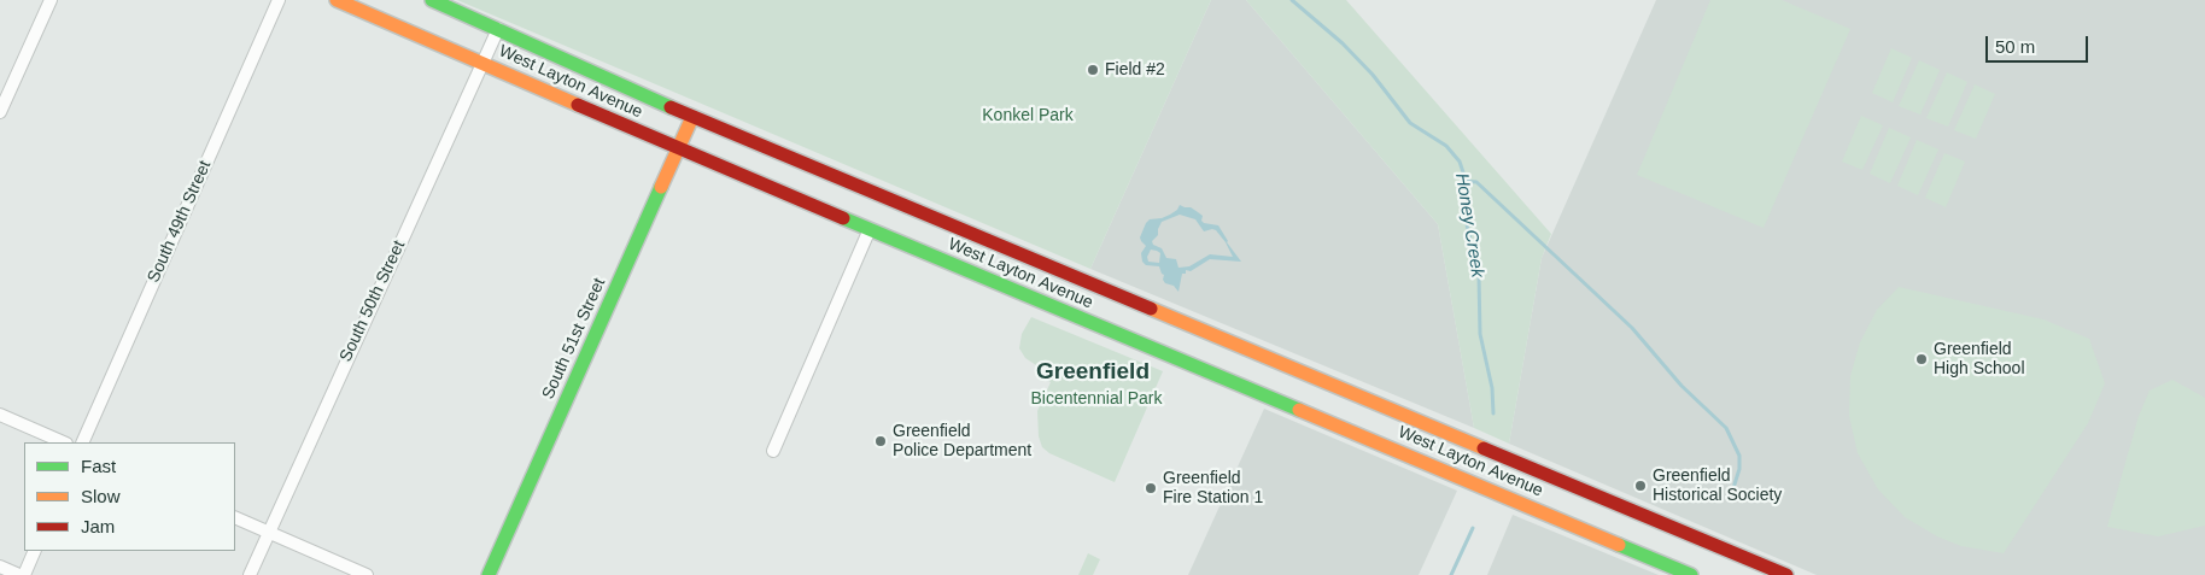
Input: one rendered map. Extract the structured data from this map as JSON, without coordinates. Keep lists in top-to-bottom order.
{
  "streets": {
    "main road": ["West Layton Avenue", "South 51st Street"],
    "street": ["South 49th Street", "South 50th Street"]
  },
  "crossings": [
    ["West Layton Avenue", "South 50th Street"],
    ["West Layton Avenue", "South 51st Street"]
  ],
  "districts": ["Greenfield"],
  "water": ["Honey Creek"],
  "parks": ["Konkel Park", "Bicentennial Park"],
  "places": [
    "Field #2",
    "Greenfield High School",
    "Greenfield Police Department",
    "Greenfield Historical Society",
    "Greenfield Fire Station 1"
  ],
  "legend": ["Fast", "Slow", "Jam"],
  "scale_bar": "50 m"
}
